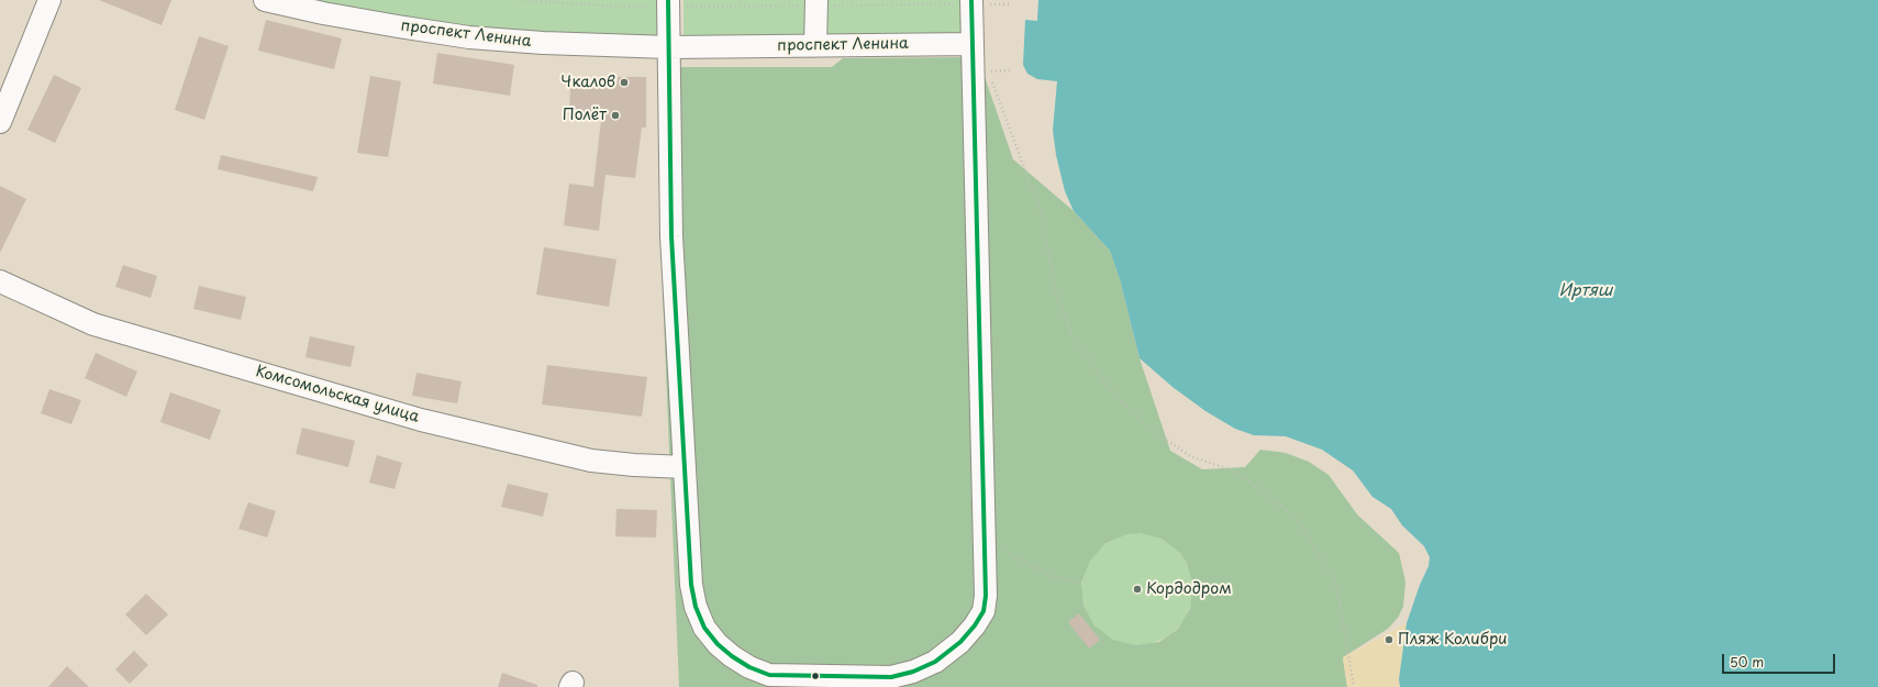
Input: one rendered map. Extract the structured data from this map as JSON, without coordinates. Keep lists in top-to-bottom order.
{
  "streets": {
    "street": ["проспект Ленина", "Комсомольская улица"]
  },
  "water": ["Иртяш"],
  "places": [
    "Чкалов",
    "Полёт",
    "Кордодром",
    "Пляж Колибри"
  ],
  "scale_bar": "50 m"
}
